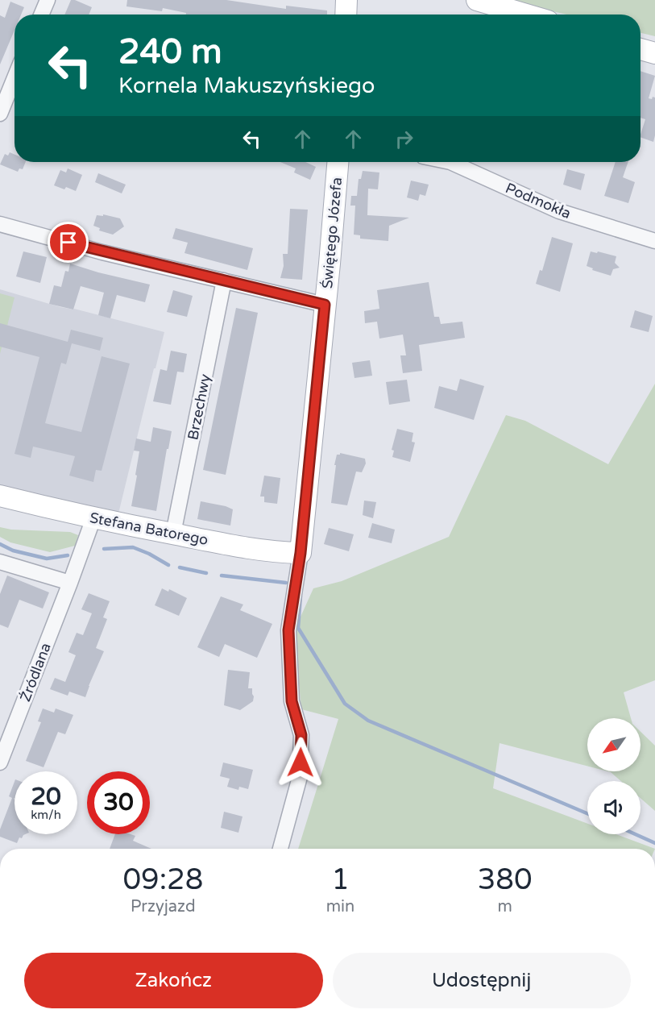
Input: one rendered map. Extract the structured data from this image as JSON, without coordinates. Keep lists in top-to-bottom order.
{
  "streets": {
    "street": [
      "Podmokła",
      "Świętego Józefa",
      "Brzechwy",
      "Stefana Batorego",
      "Źródlana"
    ]
  },
  "crossings": [
    ["Świętego Józefa", "Stefana Batorego"],
    ["Brzechwy", "Stefana Batorego"],
    ["Stefana Batorego", "Źródlana"]
  ],
  "north": "bottom left",
  "page": {
    "turn": ["240 m", "Kornela Makuszyńskiego"],
    "speed": "20 km/h",
    "limit": "30",
    "eta": [
      "09:28",
      "Przyjazd",
      "1",
      "min",
      "380",
      "m"
    ],
    "buttons": ["Zakończ", "Udostępnij"]
  }
}
